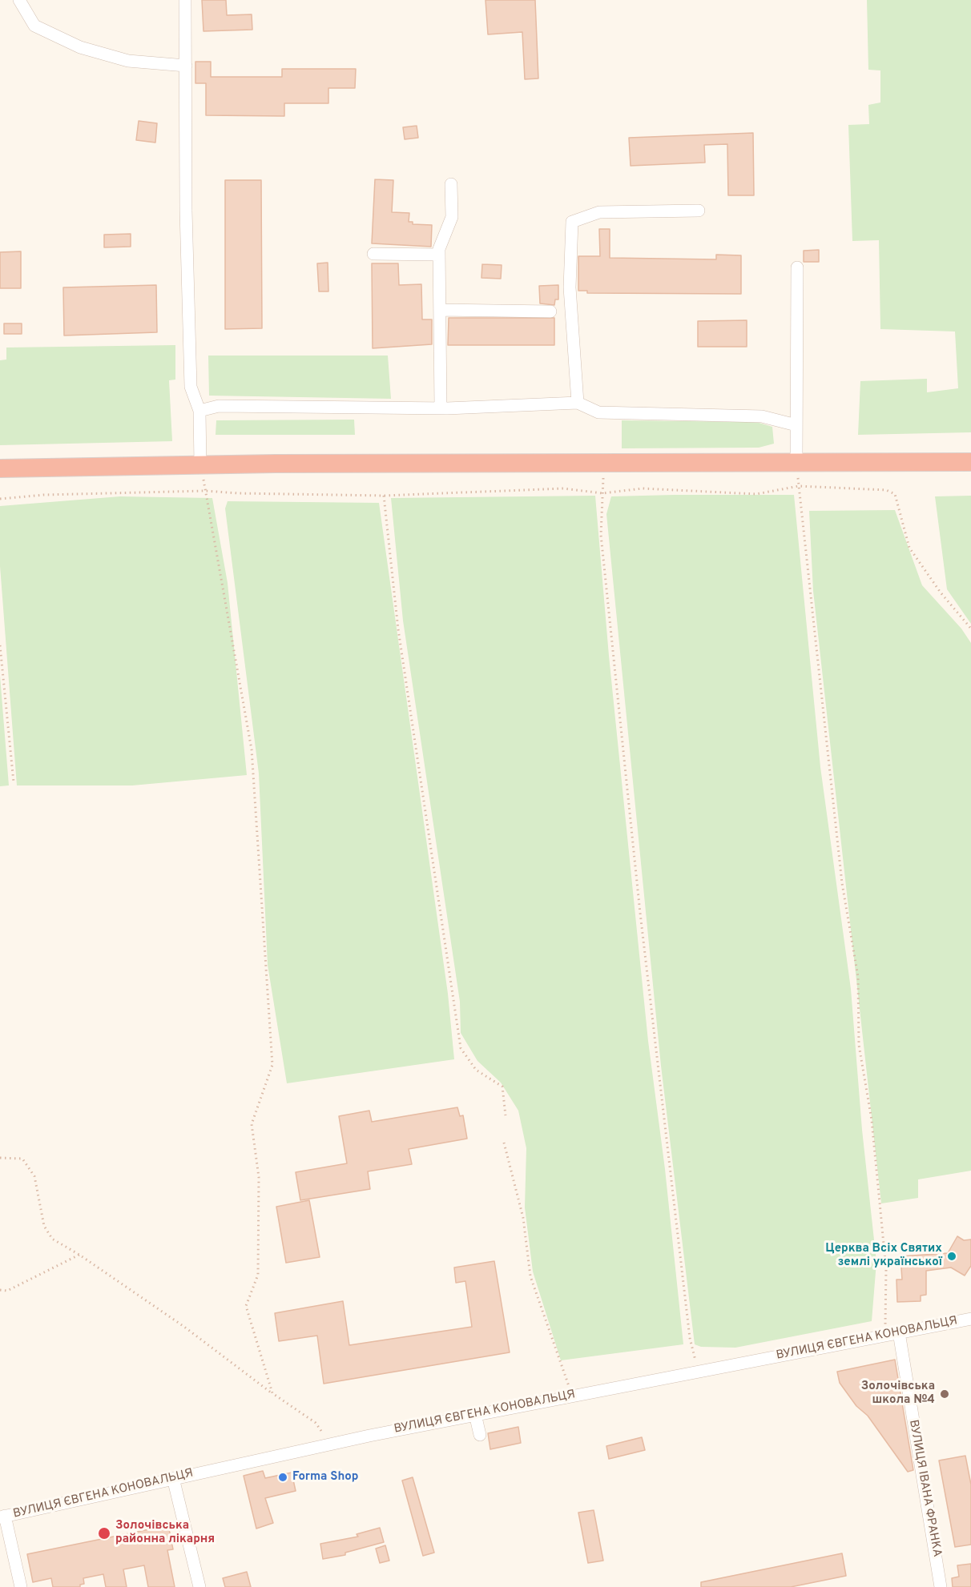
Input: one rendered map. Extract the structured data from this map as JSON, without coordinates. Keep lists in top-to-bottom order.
{
  "streets": {
    "street": ["ВУЛИЦЯ ЄВГЕНА КОНОВАЛЬЦЯ", "ВУЛИЦЯ ІВАНА ФРАНКА"]
  },
  "crossings": [
    ["ВУЛИЦЯ ЄВГЕНА КОНОВАЛЬЦЯ", "ВУЛИЦЯ ІВАНА ФРАНКА"]
  ],
  "places": [
    "Церква Всіх Святих землі української",
    "Золочівська школа №4",
    "Forma Shop",
    "Золочівська районна лікарня"
  ]
}
